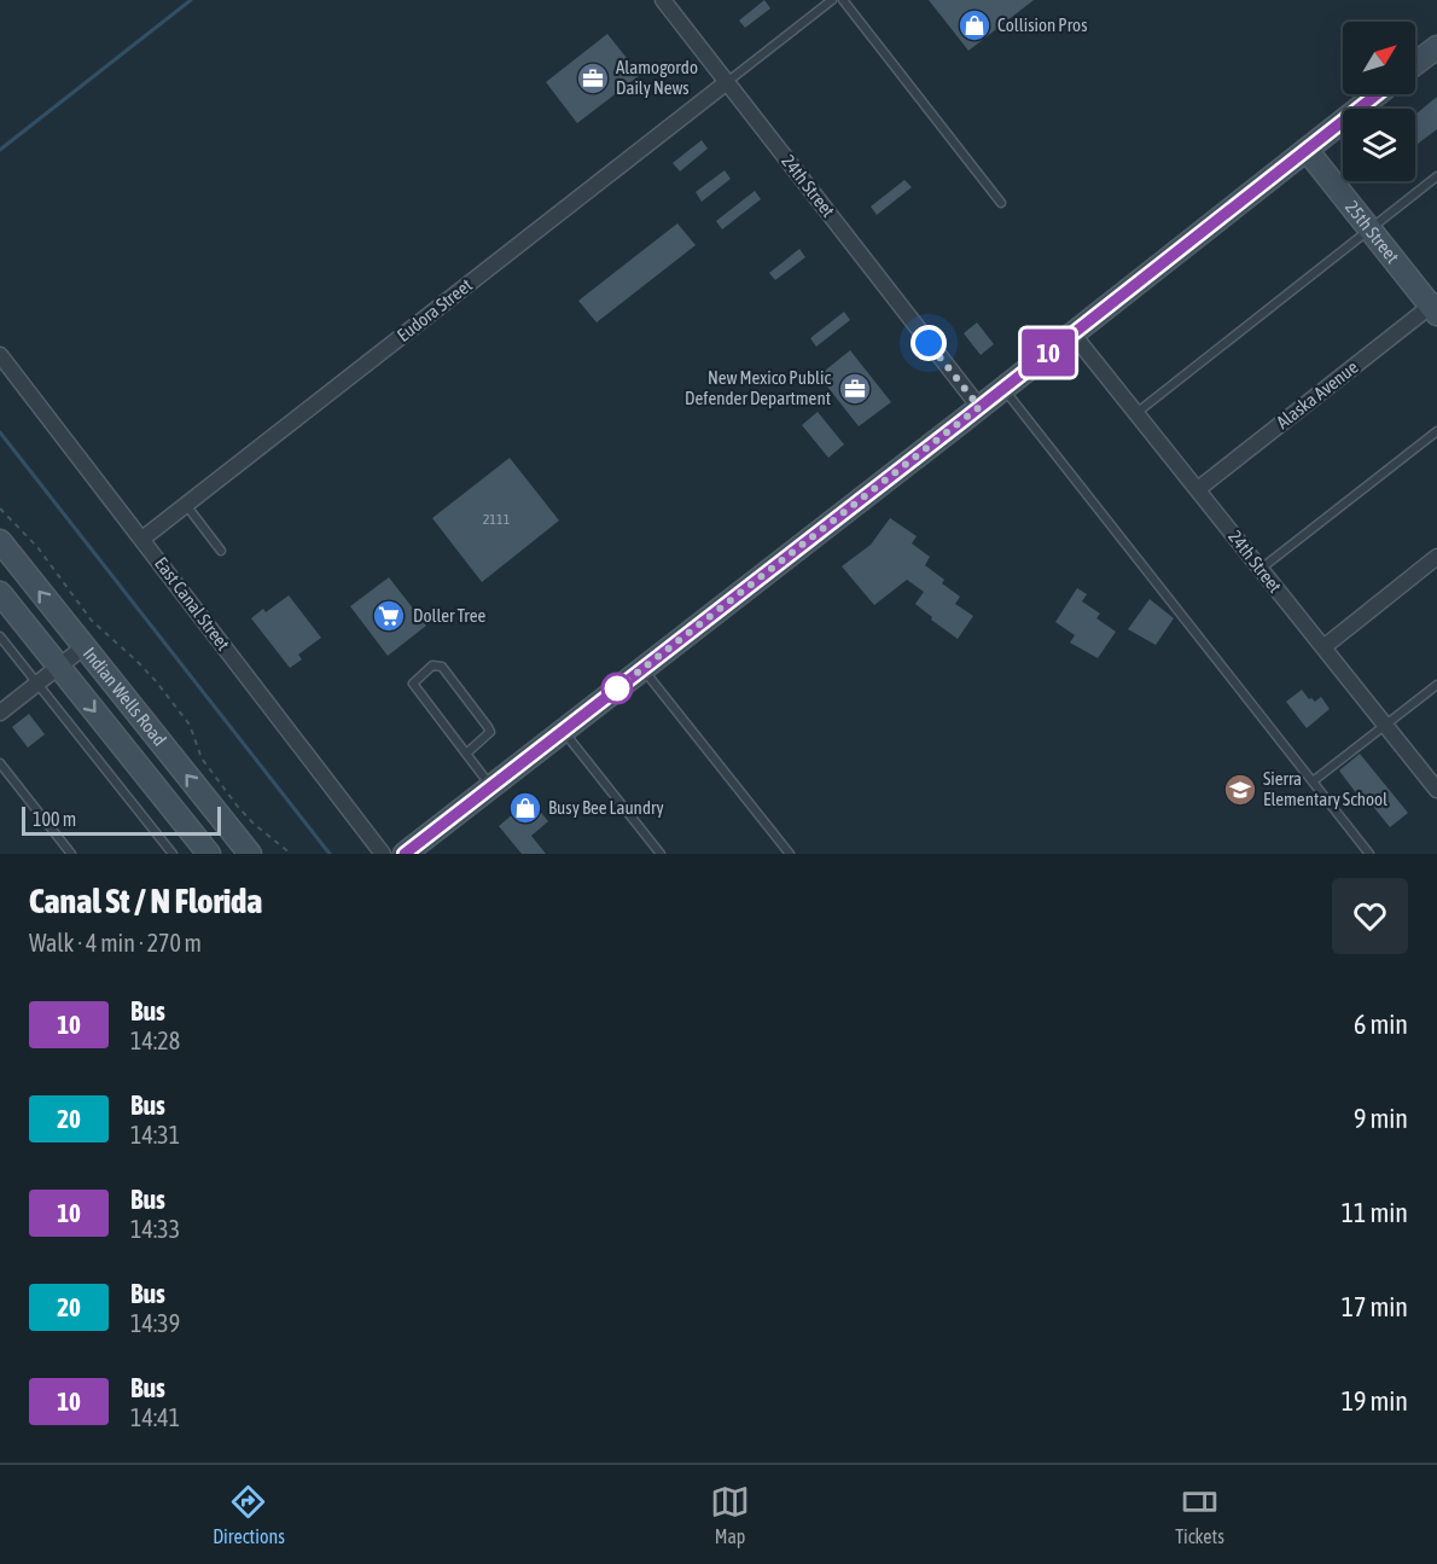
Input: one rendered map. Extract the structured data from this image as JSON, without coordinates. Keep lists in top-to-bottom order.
{
  "streets": {
    "main road": ["25th Street", "Indian Wells Road"],
    "street": [
      "24th Street",
      "Eudora Street",
      "Alaska Avenue",
      "East Canal Street"
    ]
  },
  "crossings": [
    ["24th Street", "Eudora Street"],
    ["24th Street", "Alaska Avenue"],
    ["25th Street", "Alaska Avenue"],
    ["Eudora Street", "East Canal Street"]
  ],
  "places": {
    "shop": ["Collision Pros", "Busy Bee Laundry"],
    "office": ["Alamogordo Daily News", "New Mexico Public Defender Department"],
    "supermarket": ["Doller Tree"],
    "school or university": ["Sierra Elementary School"]
  },
  "lines": ["bus line 10"],
  "house_numbers": ["2111"],
  "scale_bar": "100 m",
  "north": "top right",
  "page": {
    "on_map": "10",
    "scale": "100 m",
    "heading": ["Canal St / N Florida", "Walk · 4 min · 270 m"],
    "list": [
      {
        "mark": "10",
        "name": "Bus",
        "note": "14:28",
        "value": "6 min"
      },
      {
        "mark": "20",
        "name": "Bus",
        "note": "14:31",
        "value": "9 min"
      },
      {
        "mark": "10",
        "name": "Bus",
        "note": "14:33",
        "value": "11 min"
      },
      {
        "mark": "20",
        "name": "Bus",
        "note": "14:39",
        "value": "17 min"
      },
      {
        "mark": "10",
        "name": "Bus",
        "note": "14:41",
        "value": "19 min"
      }
    ],
    "tabs": ["Directions", "Map", "Tickets"]
  }
}
